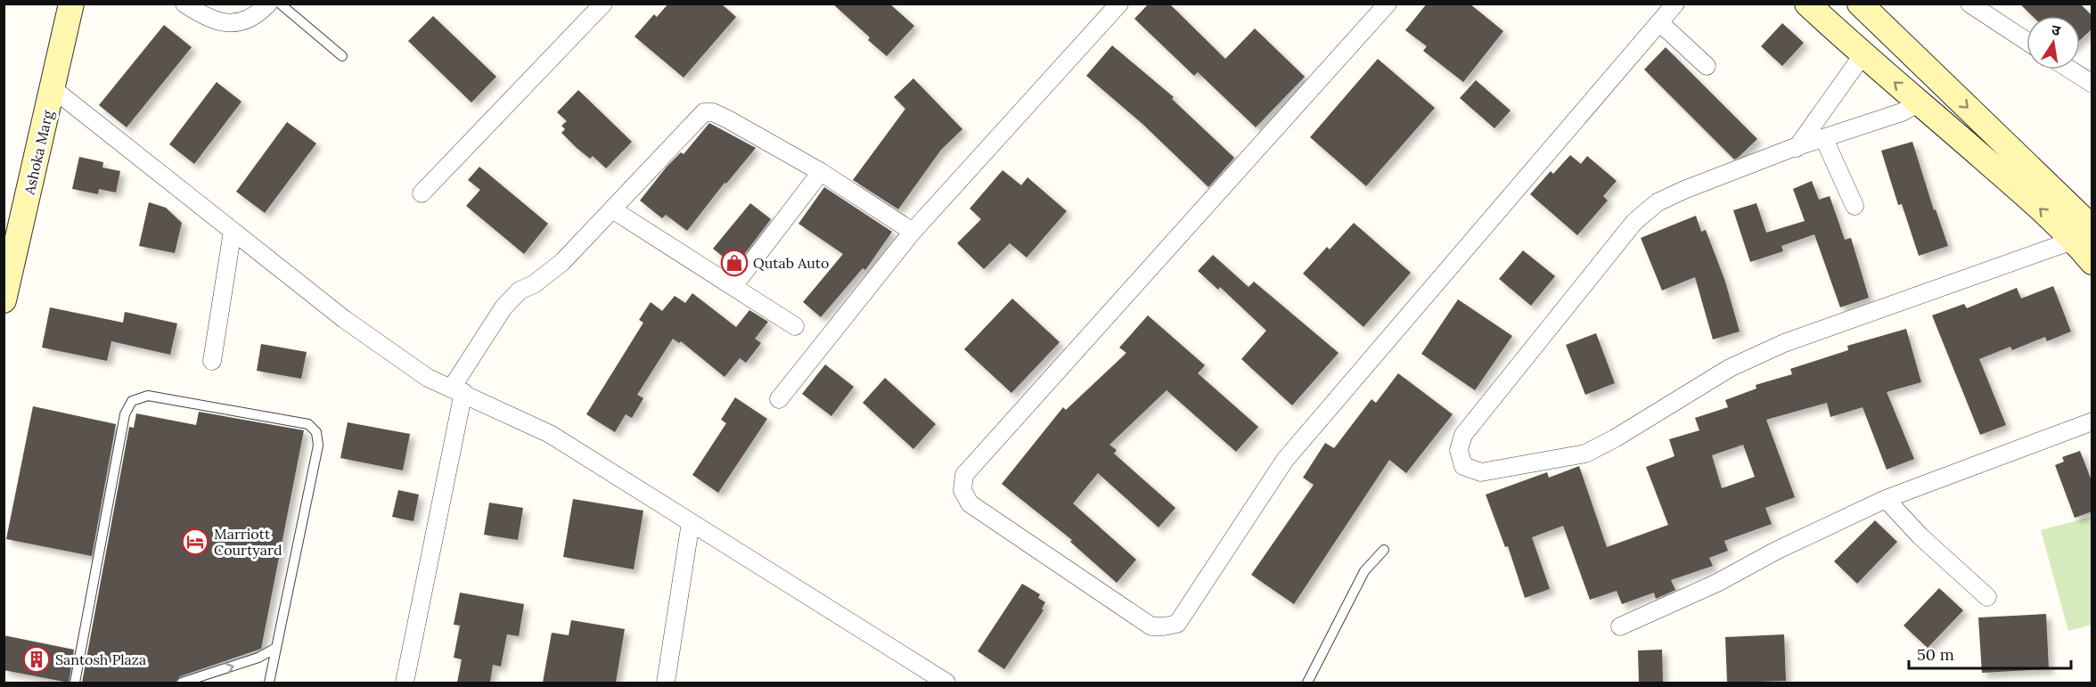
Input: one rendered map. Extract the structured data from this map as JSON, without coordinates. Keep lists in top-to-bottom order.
{
  "streets": {
    "street": ["Ashoka Marg"]
  },
  "places": {
    "shop": ["Qutab Auto"],
    "hotel": ["Marriott Courtyard"],
    "building": ["Santosh Plaza"]
  },
  "scale_bar": "50 m",
  "north": "top"
}
